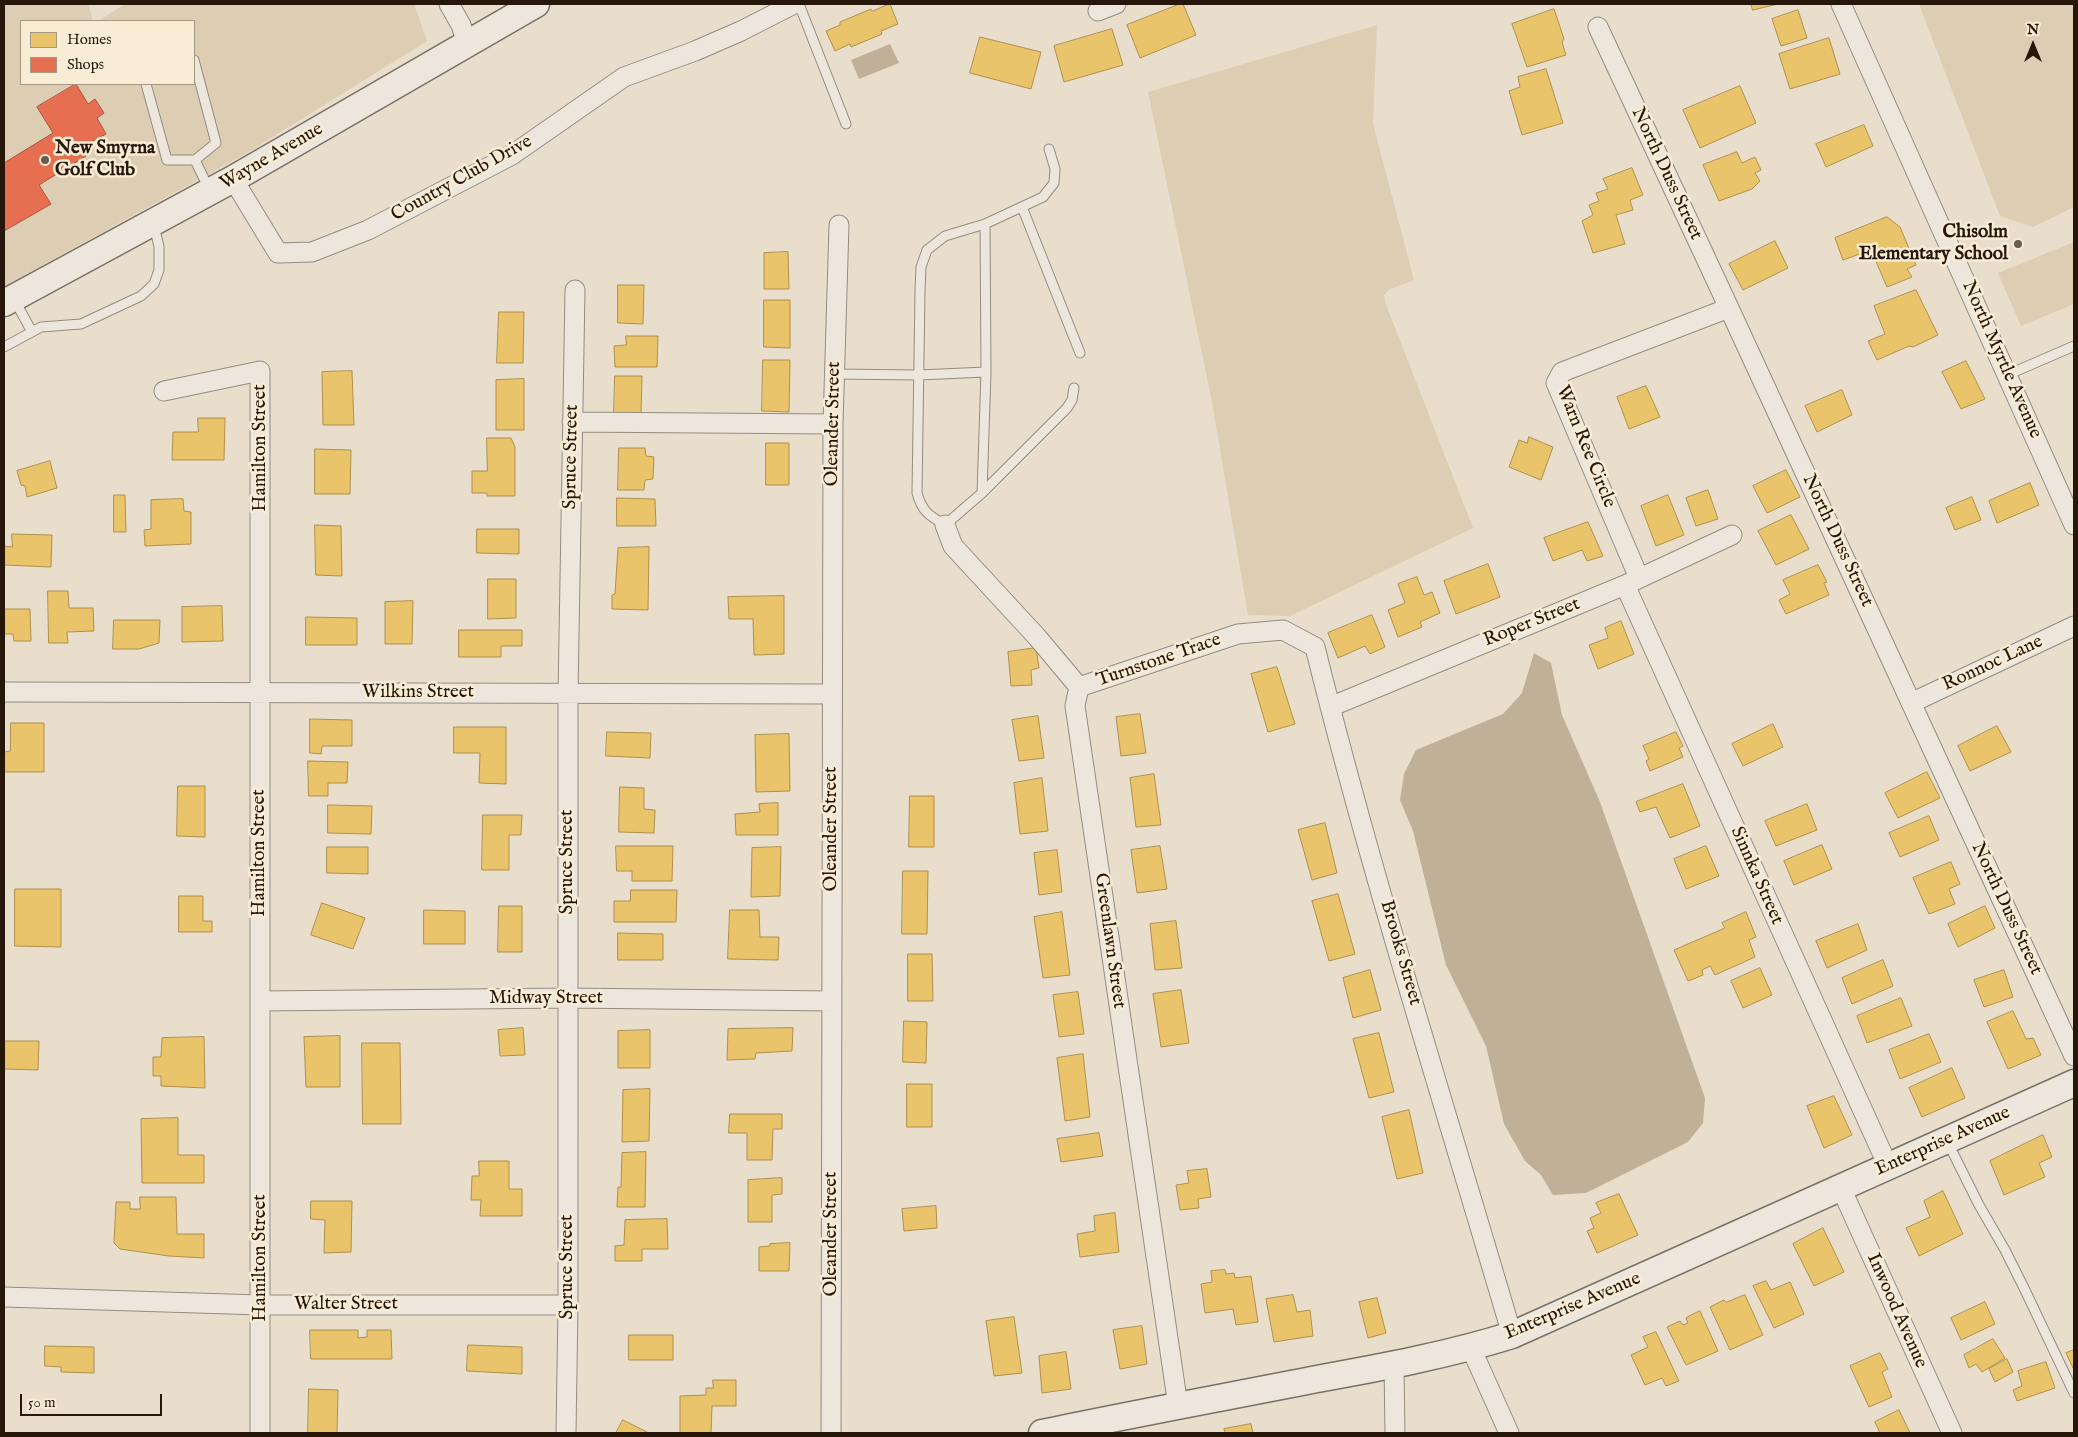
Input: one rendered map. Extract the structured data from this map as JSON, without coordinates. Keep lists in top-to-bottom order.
{
  "streets": {
    "street": [
      "Wayne Avenue",
      "North Duss Street",
      "Country Club Drive",
      "North Myrtle Avenue",
      "Oleander Street",
      "Warn Ree Circle",
      "Hamilton Street",
      "Spruce Street",
      "Roper Street",
      "Turnstone Trace",
      "Ronnoc Lane",
      "Wilkins Street",
      "Sinnka Street",
      "Greenlawn Street",
      "Brooks Street",
      "Midway Street",
      "Enterprise Avenue",
      "Walter Street",
      "Inwood Avenue"
    ]
  },
  "crossings": [
    ["Wayne Avenue", "Country Club Drive"],
    ["North Duss Street", "Warn Ree Circle"],
    ["North Duss Street", "Ronnoc Lane"],
    ["Oleander Street", "Wilkins Street"],
    ["Oleander Street", "Midway Street"],
    ["Warn Ree Circle", "Roper Street"],
    ["Warn Ree Circle", "Sinnka Street"],
    ["Hamilton Street", "Wilkins Street"],
    ["Hamilton Street", "Midway Street"],
    ["Hamilton Street", "Walter Street"],
    ["Spruce Street", "Wilkins Street"],
    ["Spruce Street", "Midway Street"],
    ["Spruce Street", "Walter Street"],
    ["Roper Street", "Sinnka Street"],
    ["Roper Street", "Brooks Street"],
    ["Turnstone Trace", "Greenlawn Street"],
    ["Turnstone Trace", "Brooks Street"],
    ["Sinnka Street", "Enterprise Avenue"],
    ["Greenlawn Street", "Enterprise Avenue"],
    ["Brooks Street", "Enterprise Avenue"],
    ["Enterprise Avenue", "Inwood Avenue"]
  ],
  "places": ["New Smyrna Golf Club", "Chisolm Elementary School"],
  "legend": ["Homes", "Shops"],
  "scale_bar": "50 m",
  "north": "top"
}
